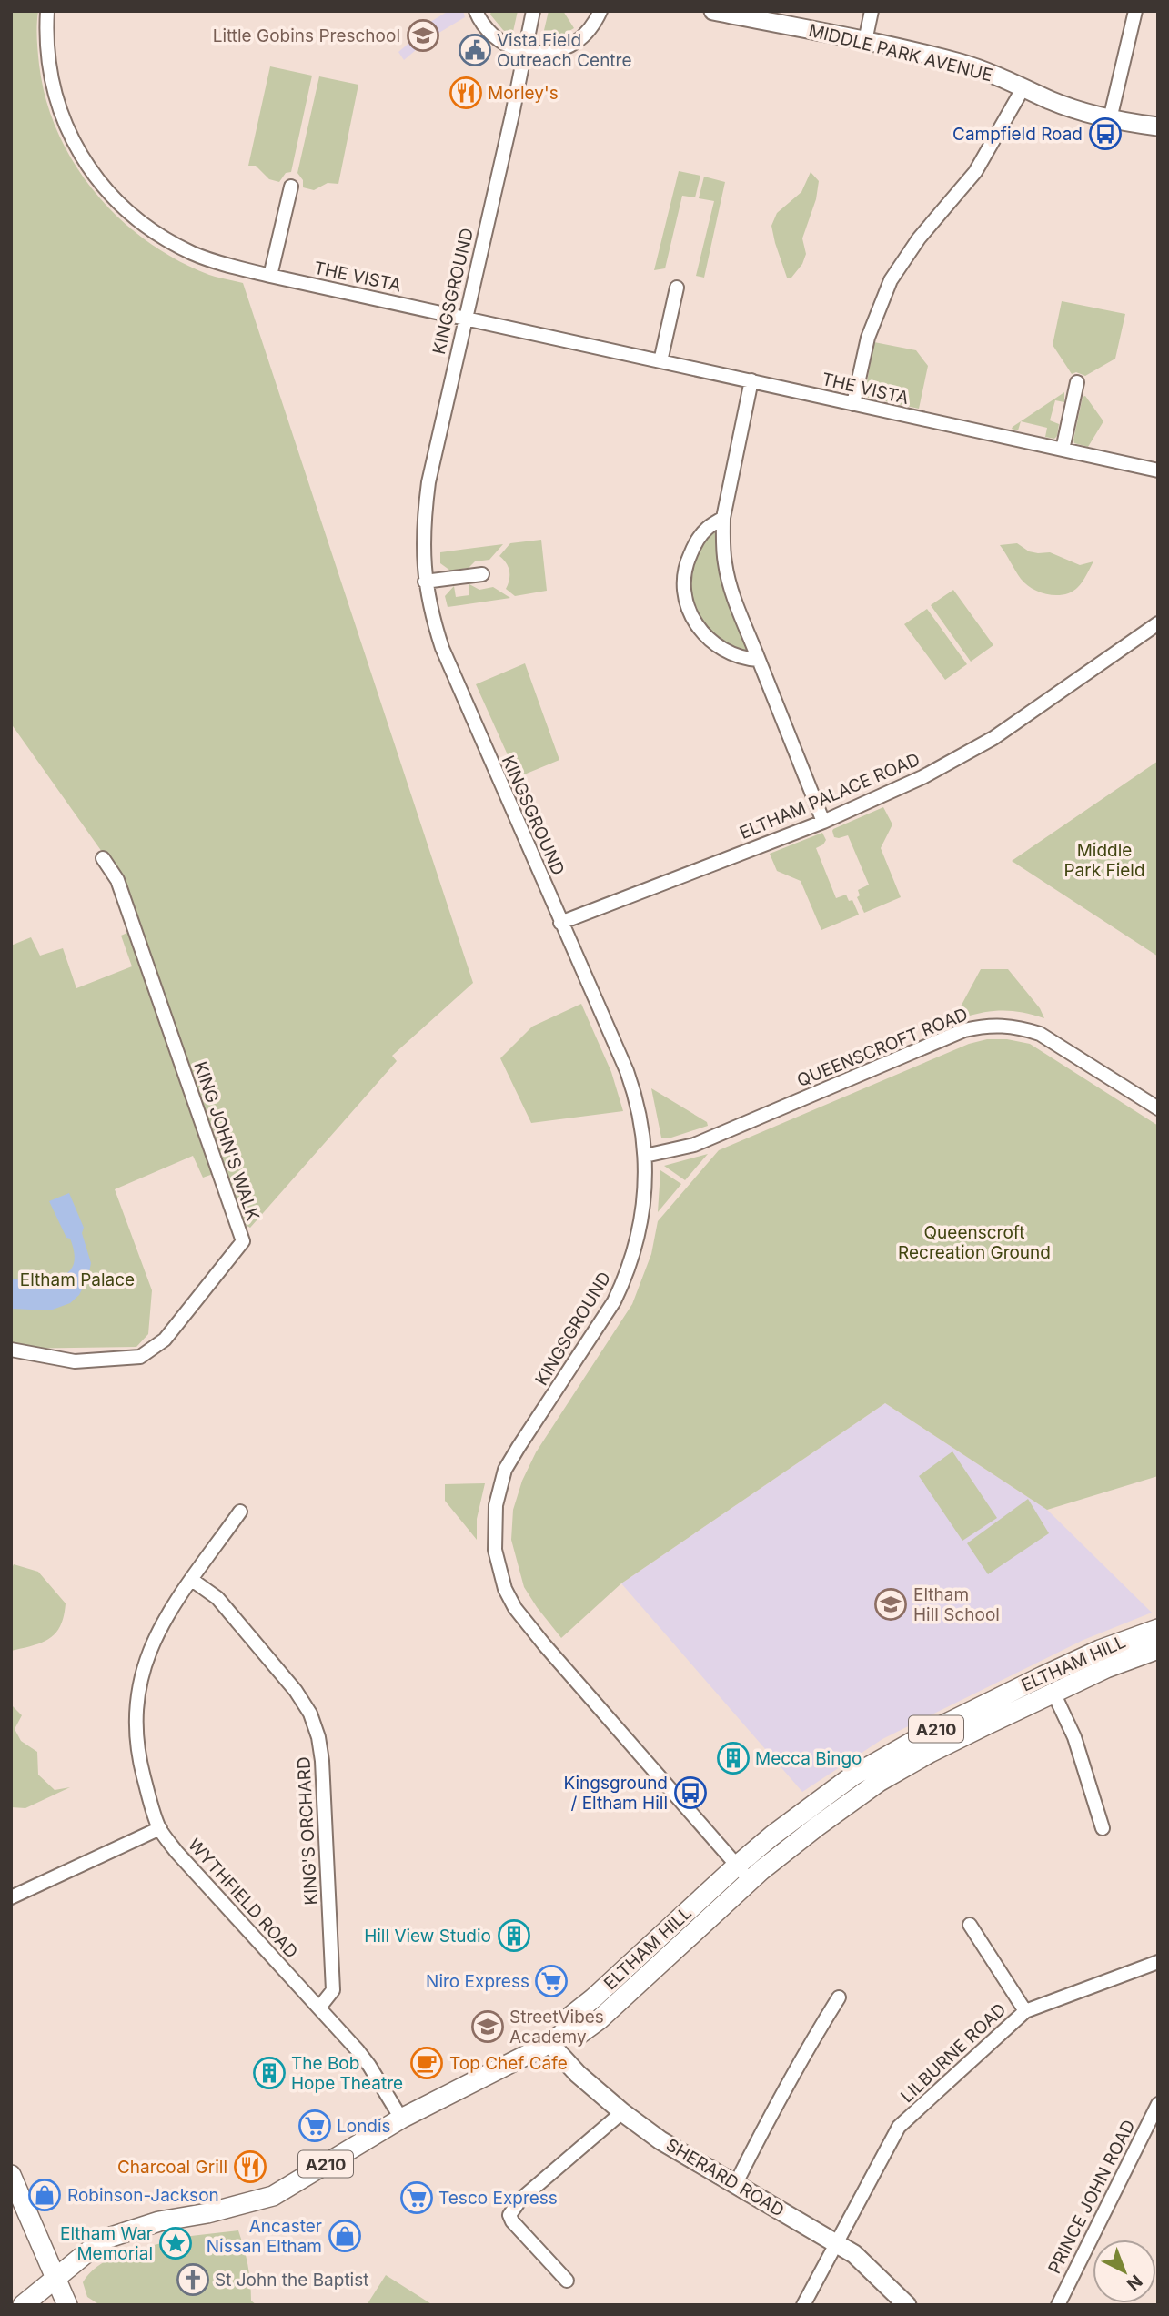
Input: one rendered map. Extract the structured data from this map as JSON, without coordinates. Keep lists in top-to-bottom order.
{
  "streets": {
    "main road": ["ELTHAM HILL", "A210"],
    "street": [
      "MIDDLE PARK AVENUE",
      "THE VISTA",
      "KINGSGROUND",
      "ELTHAM PALACE ROAD",
      "QUEENSCROFT ROAD",
      "KING JOHN'S WALK",
      "KING'S ORCHARD",
      "WYTHFIELD ROAD",
      "LILBURNE ROAD",
      "SHERARD ROAD",
      "PRINCE JOHN ROAD"
    ]
  },
  "crossings": [
    ["THE VISTA", "KINGSGROUND"],
    ["KINGSGROUND", "ELTHAM PALACE ROAD"],
    ["KINGSGROUND", "QUEENSCROFT ROAD"],
    ["KINGSGROUND", "ELTHAM HILL"],
    ["ELTHAM HILL", "A210"],
    ["ELTHAM HILL", "SHERARD ROAD"],
    ["A210", "WYTHFIELD ROAD"],
    ["A210", "SHERARD ROAD"],
    ["KING'S ORCHARD", "WYTHFIELD ROAD"],
    ["LILBURNE ROAD", "SHERARD ROAD"]
  ],
  "parks": ["Middle Park Field", "Queenscroft Recreation Ground", "Eltham Palace"],
  "places": {
    "school or university": ["Little Gobins Preschool", "Eltham Hill School", "StreetVibes Academy"],
    "public building": ["Vista Field Outreach Centre"],
    "restaurant": ["Morley's", "Charcoal Grill"],
    "bus stop": ["Campfield Road", "Kingsground / Eltham Hill"],
    "building": ["Mecca Bingo", "Hill View Studio", "The Bob Hope Theatre"],
    "supermarket": ["Niro Express", "Londis", "Tesco Express"],
    "cafe": ["Top Chef Cafe"],
    "shop": ["Robinson-Jackson", "Ancaster Nissan Eltham"],
    "place": ["Eltham War Memorial"],
    "church": ["St John the Baptist"]
  },
  "north": "bottom right"
}
